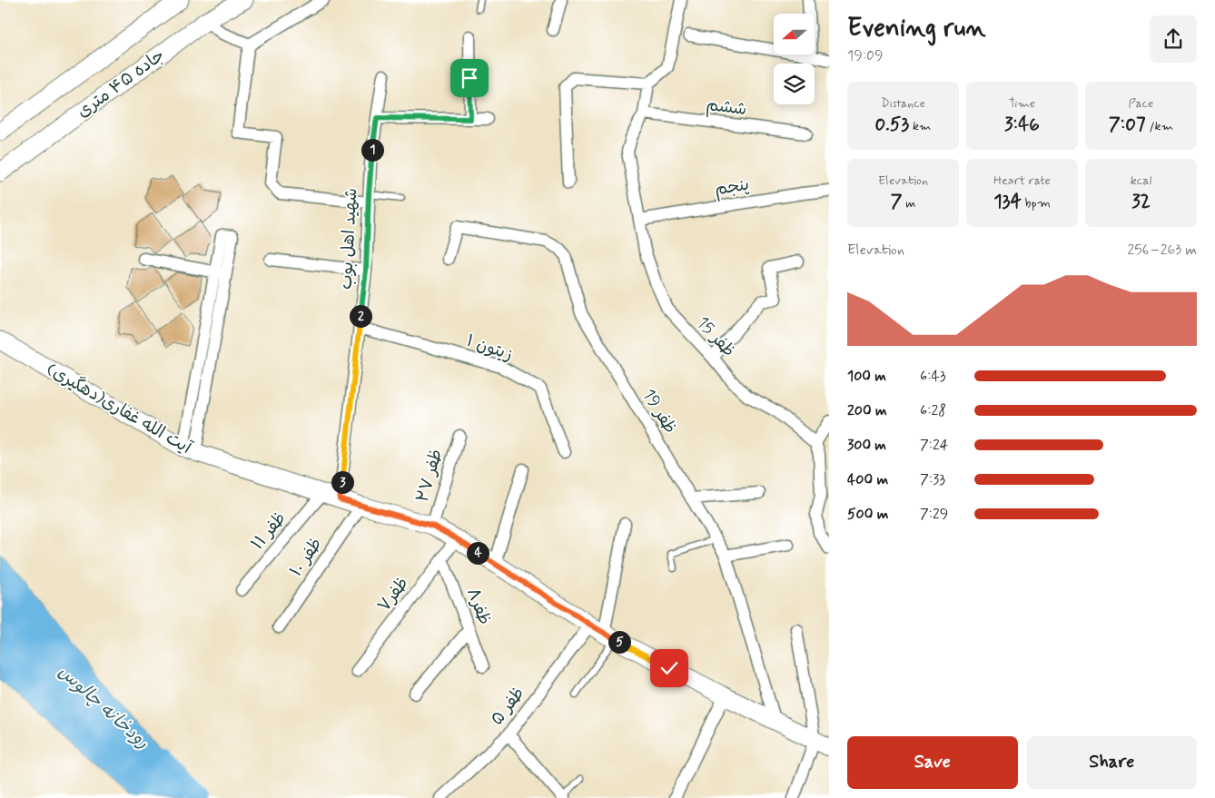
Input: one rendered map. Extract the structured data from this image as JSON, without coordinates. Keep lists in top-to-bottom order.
{
  "streets": {
    "street": [
      "جاده ۴۵ متری",
      "ششم",
      "پنجم",
      "شهید اهل بوب",
      "ظفر 15",
      "زیتون ۱",
      "آیت الله غفاری(دهگیری)",
      "ظفر 19",
      "ظفر ۲۷",
      "ظفر ۱۱",
      "ظفر ۱۰",
      "ظفر۷",
      "ظفر۸",
      "ظفر ۵"
    ]
  },
  "crossings": [
    ["ششم", "ظفر 15"],
    ["پنجم", "ظفر 15"],
    ["شهید اهل بوب", "زیتون ۱"],
    ["شهید اهل بوب", "آیت الله غفاری(دهگیری)"],
    ["آیت الله غفاری(دهگیری)", "ظفر 19"],
    ["آیت الله غفاری(دهگیری)", "ظفر ۲۷"],
    ["آیت الله غفاری(دهگیری)", "ظفر ۱۱"],
    ["آیت الله غفاری(دهگیری)", "ظفر ۱۰"],
    ["آیت الله غفاری(دهگیری)", "ظفر۷"],
    ["آیت الله غفاری(دهگیری)", "ظفر ۵"],
    ["ظفر۷", "ظفر۸"]
  ],
  "water": ["رودخانه چالوس"],
  "north": "left",
  "page": {
    "heading": ["Evening run", "19:09"],
    "stats": [
      ["Distance", "0.53 km"],
      ["Time", "3:46"],
      ["Pace", "7:07 /km"],
      ["Elevation", "7 m"],
      ["Heart rate", "134 bpm"],
      ["kcal", "32"]
    ],
    "pins": [
      "1",
      "2",
      "3",
      "4",
      "5"
    ],
    "chart": ["Elevation", "256–263 m"],
    "list": [
      {
        "name": "100 m",
        "note": "6:43"
      },
      {
        "name": "200 m",
        "note": "6:28"
      },
      {
        "name": "300 m",
        "note": "7:24"
      },
      {
        "name": "400 m",
        "note": "7:33"
      },
      {
        "name": "500 m",
        "note": "7:29"
      }
    ],
    "buttons": ["Save", "Share"]
  }
}
